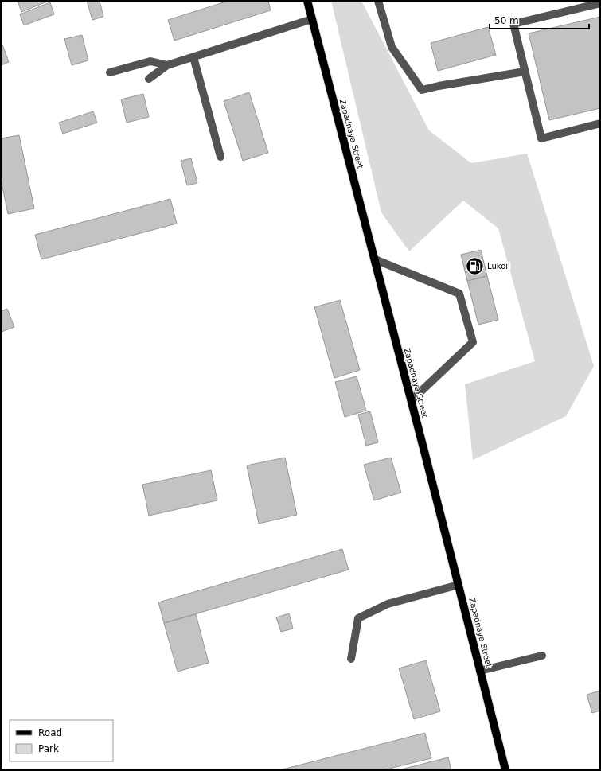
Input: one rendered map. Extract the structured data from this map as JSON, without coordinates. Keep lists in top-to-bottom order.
{
  "streets": {
    "main road": ["Zapadnaya Street"]
  },
  "places": {
    "fuel station": ["Lukoil"]
  },
  "legend": ["Road", "Park"],
  "scale_bar": "50 m"
}
